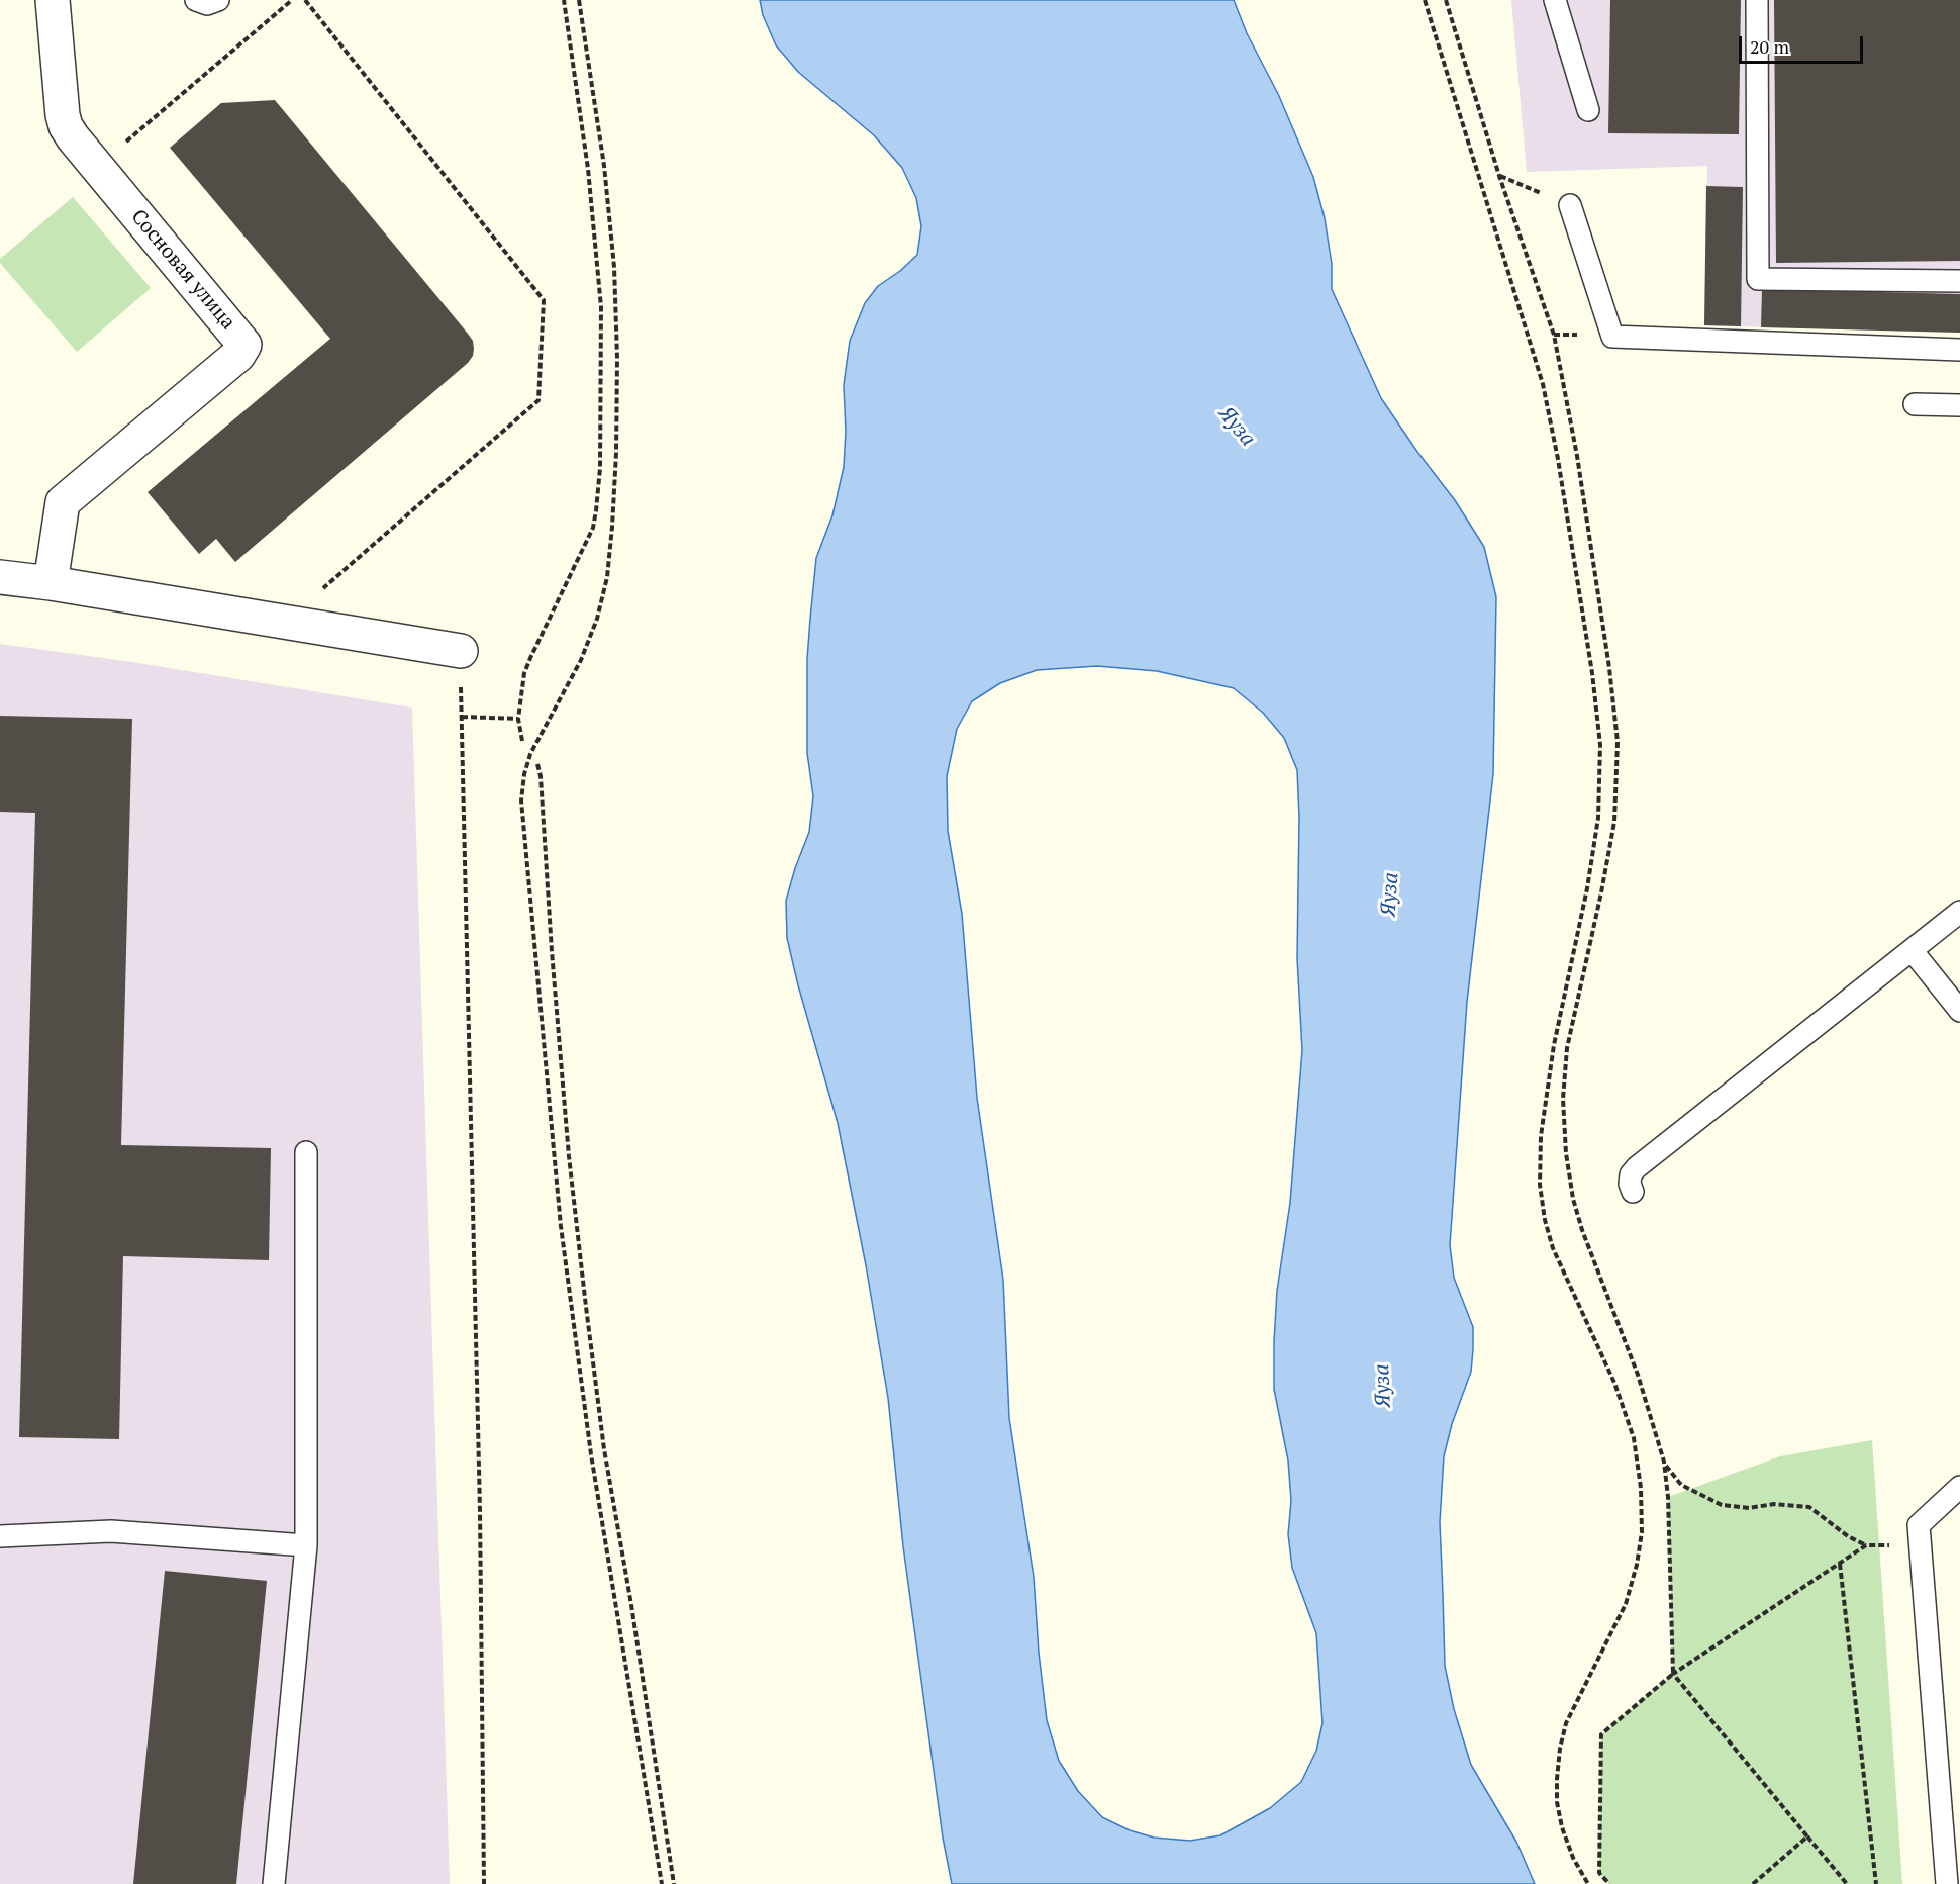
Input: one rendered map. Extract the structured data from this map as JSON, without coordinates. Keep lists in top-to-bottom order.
{
  "streets": {
    "street": ["Сосновая улица"]
  },
  "water": ["Яуза"],
  "scale_bar": "20 m"
}
